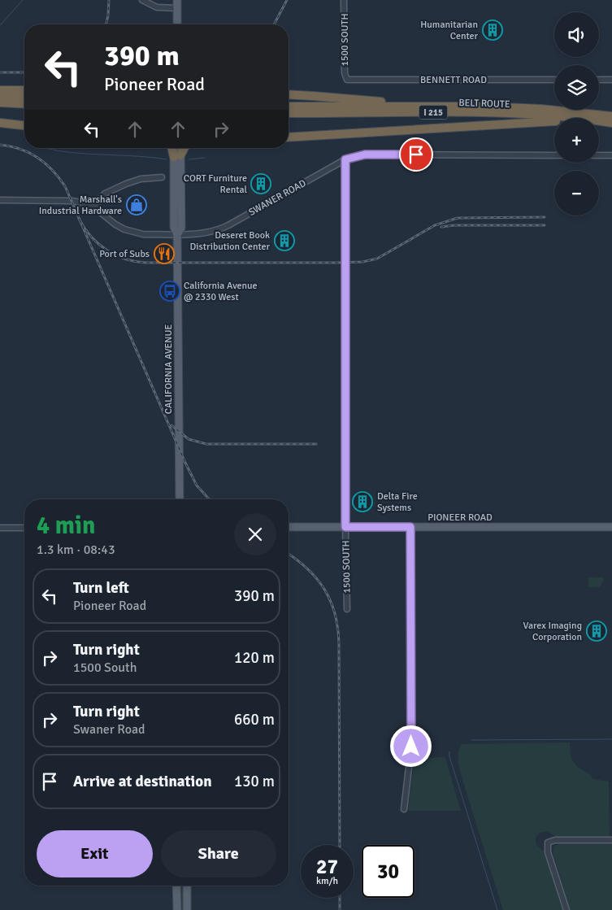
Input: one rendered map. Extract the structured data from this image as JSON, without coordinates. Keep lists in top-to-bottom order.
{
  "streets": {
    "highway": ["BELT ROUTE", "I 215"],
    "main road": ["CALIFORNIA AVENUE", "PIONEER ROAD"],
    "street": ["1500 SOUTH", "BENNETT ROAD", "SWANER ROAD"]
  },
  "crossings": [
    ["1500 SOUTH", "BENNETT ROAD"],
    ["1500 SOUTH", "SWANER ROAD"],
    ["1500 SOUTH", "PIONEER ROAD"],
    ["SWANER ROAD", "CALIFORNIA AVENUE"]
  ],
  "places": {
    "building": [
      "Humanitarian Center",
      "CORT Furniture Rental",
      "Deseret Book Distribution Center",
      "Delta Fire Systems",
      "Varex Imaging Corporation"
    ],
    "shop": ["Marshall's Industrial Hardware"],
    "restaurant": ["Port of Subs"],
    "bus stop": ["California Avenue @ 2330 West"]
  },
  "page": {
    "map_buttons": ["+", "−"],
    "turn": ["390 m", "Pioneer Road"],
    "heading": ["4 min", "1.3 km · 08:43"],
    "list": [
      {
        "name": "Turn left",
        "note": "Pioneer Road",
        "value": "390 m"
      },
      {
        "name": "Turn right",
        "note": "1500 South",
        "value": "120 m"
      },
      {
        "name": "Turn right",
        "note": "Swaner Road",
        "value": "660 m"
      },
      {
        "name": "Arrive at destination",
        "value": "130 m"
      }
    ],
    "buttons": ["Exit", "Share"],
    "speed": "27 km/h",
    "limit": "30"
  }
}
